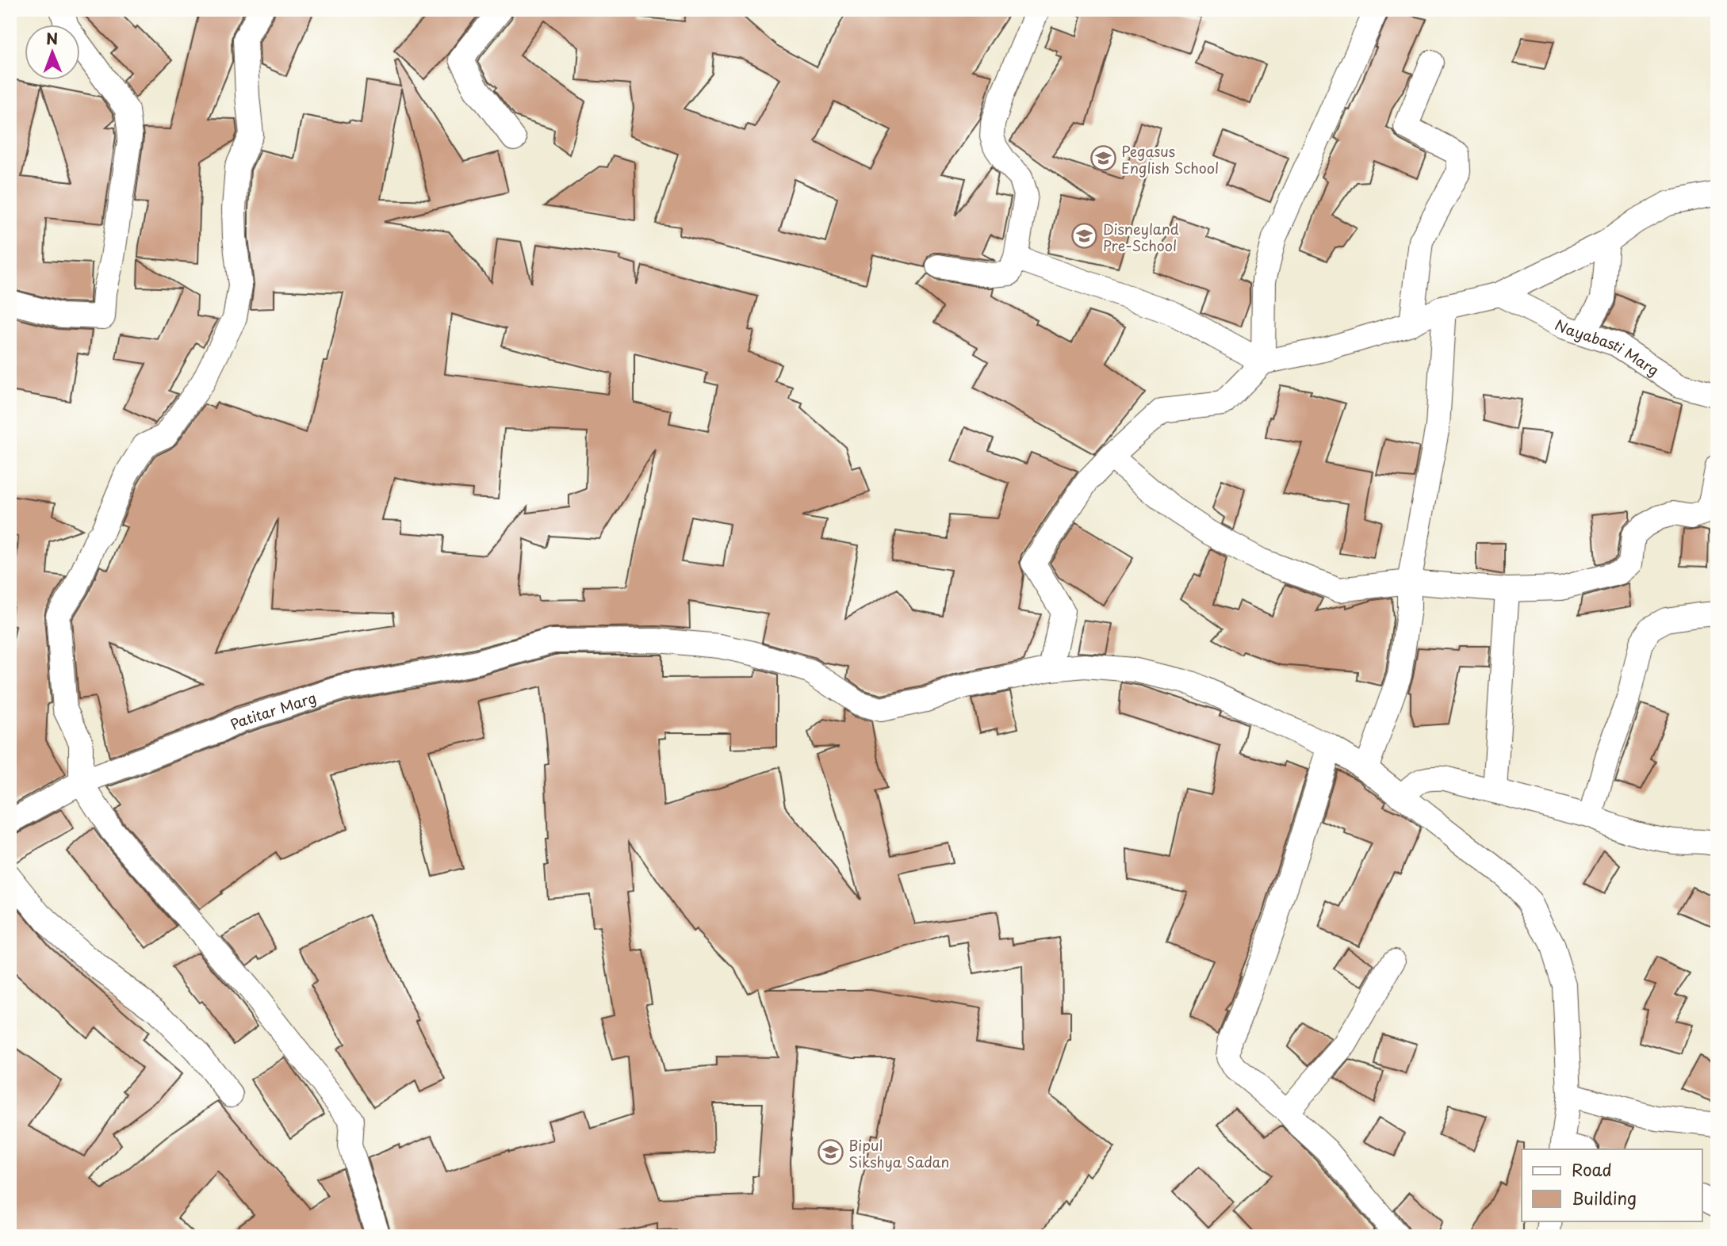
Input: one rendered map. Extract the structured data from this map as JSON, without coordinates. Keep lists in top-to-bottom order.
{
  "streets": {
    "street": ["Nayabasti Marg", "Patitar Marg"]
  },
  "places": {
    "school or university": ["Pegasus English School", "Disneyland Pre-School", "Bipul Sikshya Sadan"]
  },
  "legend": ["Road", "Building"],
  "north": "top"
}
